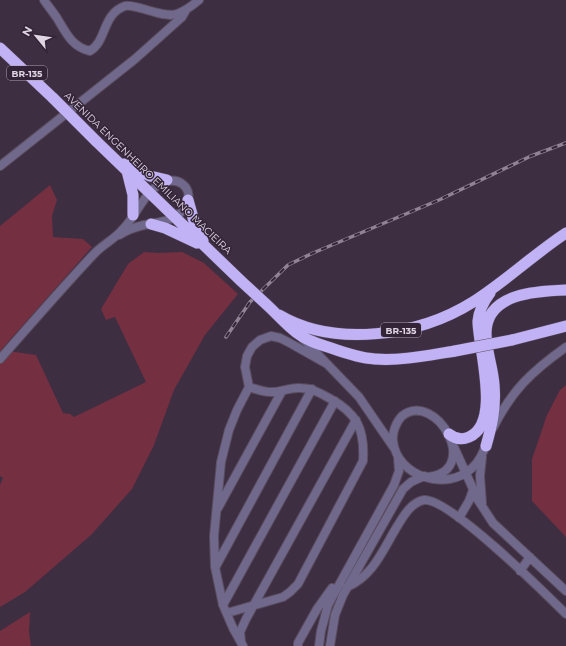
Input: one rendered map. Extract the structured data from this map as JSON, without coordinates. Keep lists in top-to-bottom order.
{
  "streets": {
    "highway": ["BR-135", "AVENIDA ENGENHEIRO EMILIANO MACIEIRA"]
  },
  "north": "top left"
}
